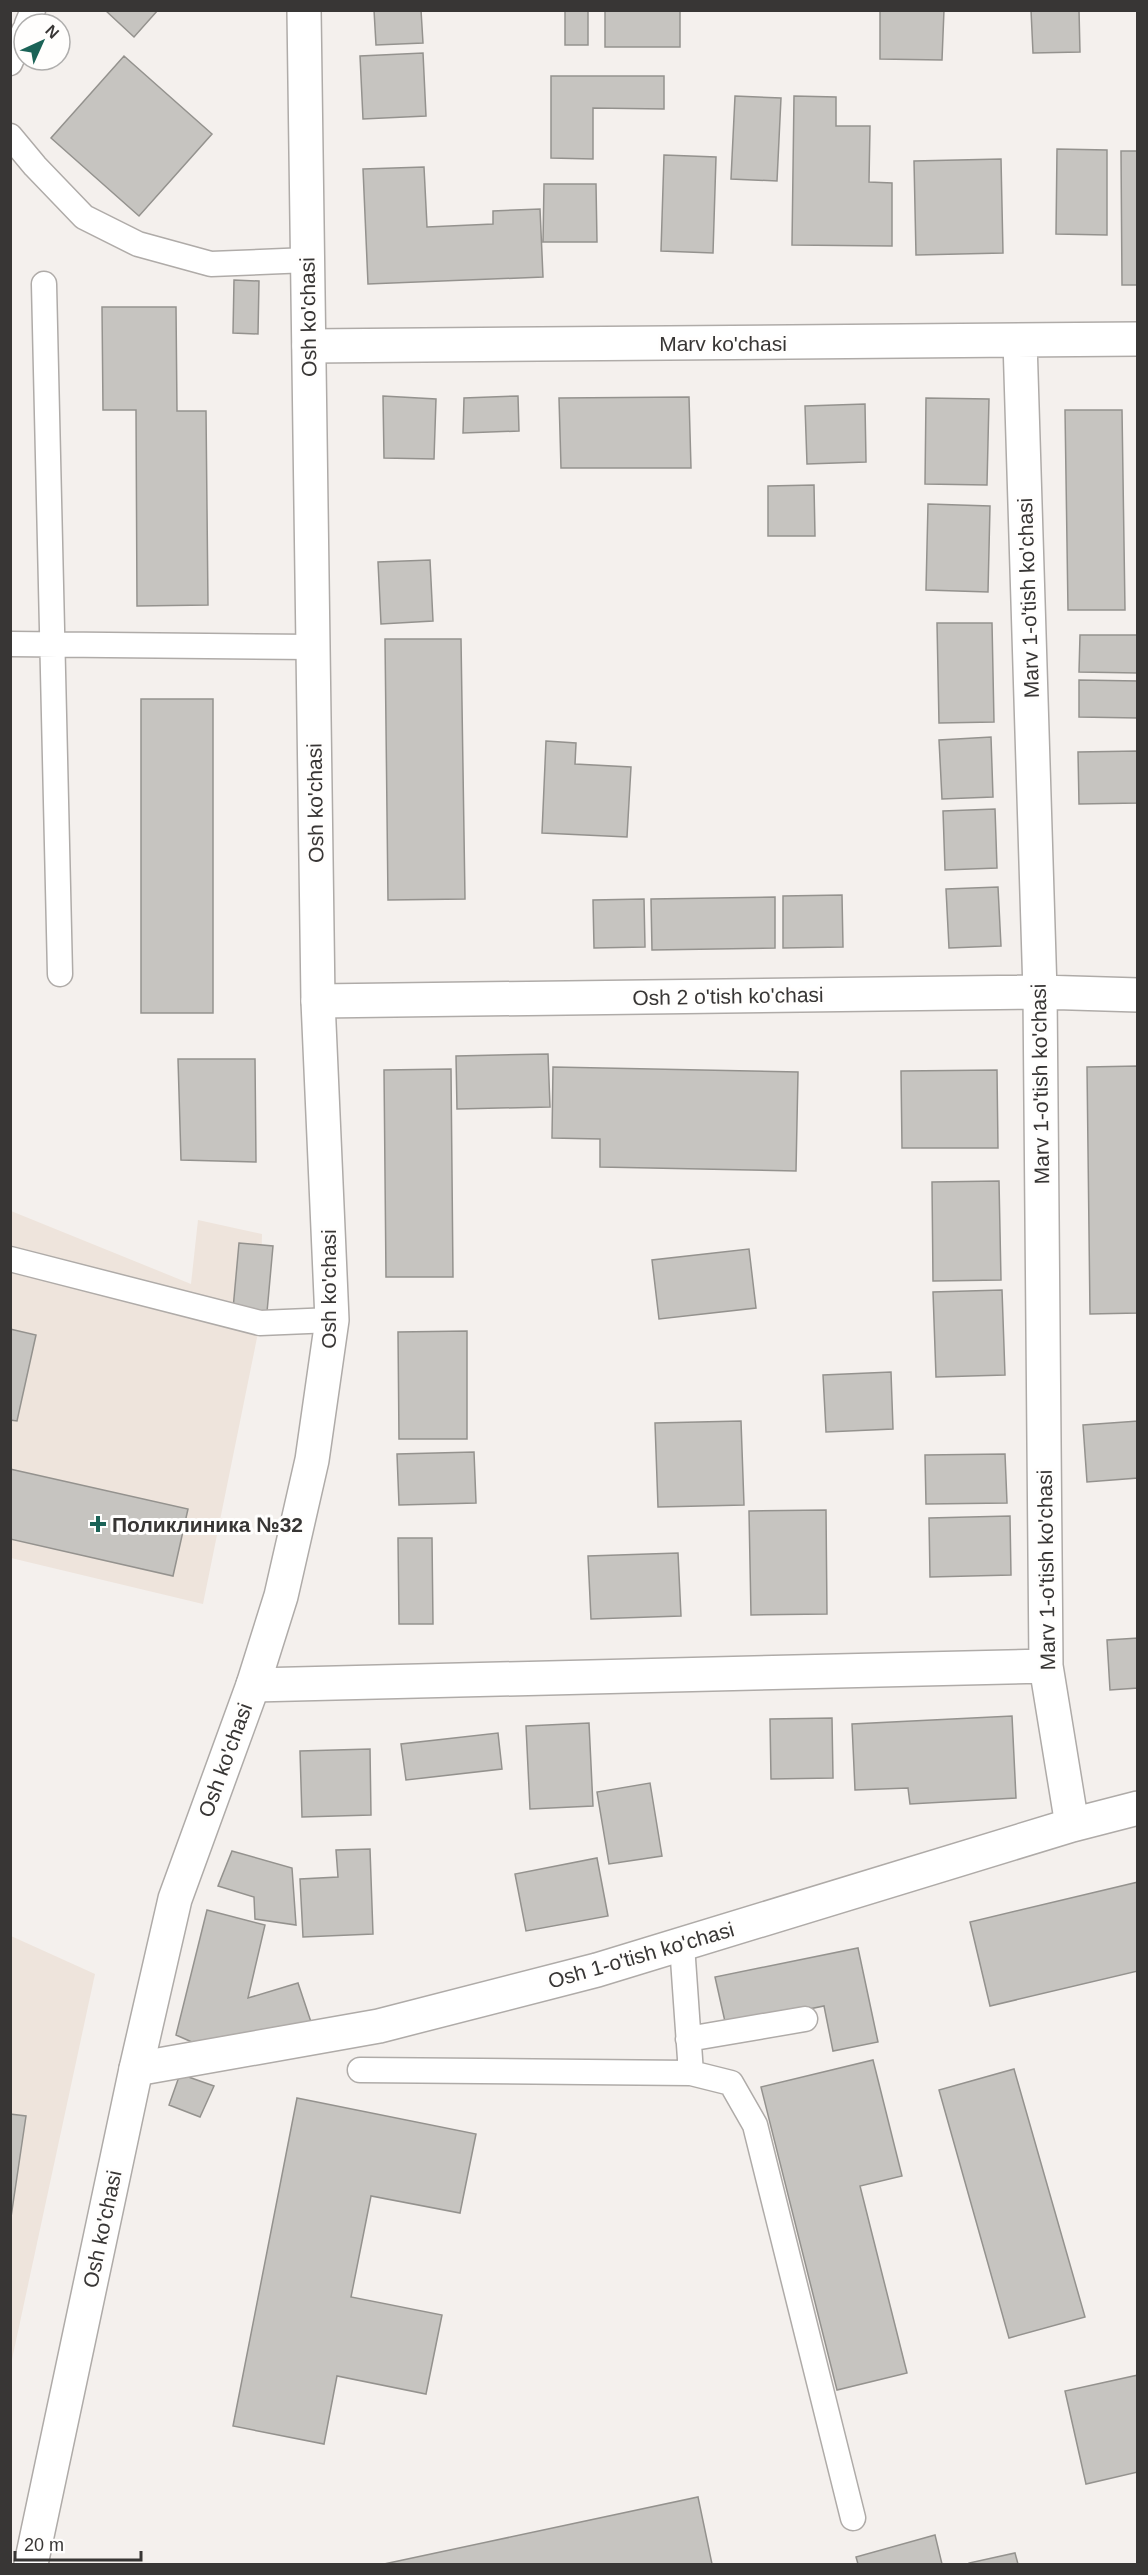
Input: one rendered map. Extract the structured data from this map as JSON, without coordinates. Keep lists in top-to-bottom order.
{
  "streets": {
    "street": [
      "Osh ko'chasi",
      "Marv ko'chasi",
      "Marv 1-o'tish ko'chasi",
      "Osh 2 o'tish ko'chasi",
      "Osh 1-o'tish ko'chasi"
    ]
  },
  "crossings": [
    ["Osh ko'chasi", "Marv ko'chasi"],
    ["Osh ko'chasi", "Osh 2 o'tish ko'chasi"],
    ["Osh ko'chasi", "Osh 1-o'tish ko'chasi"],
    ["Marv ko'chasi", "Marv 1-o'tish ko'chasi"],
    ["Marv 1-o'tish ko'chasi", "Osh 2 o'tish ko'chasi"],
    ["Marv 1-o'tish ko'chasi", "Osh 1-o'tish ko'chasi"]
  ],
  "places": {
    "health": ["Поликлиника №32"]
  },
  "scale_bar": "20 m",
  "north": "top right"
}
